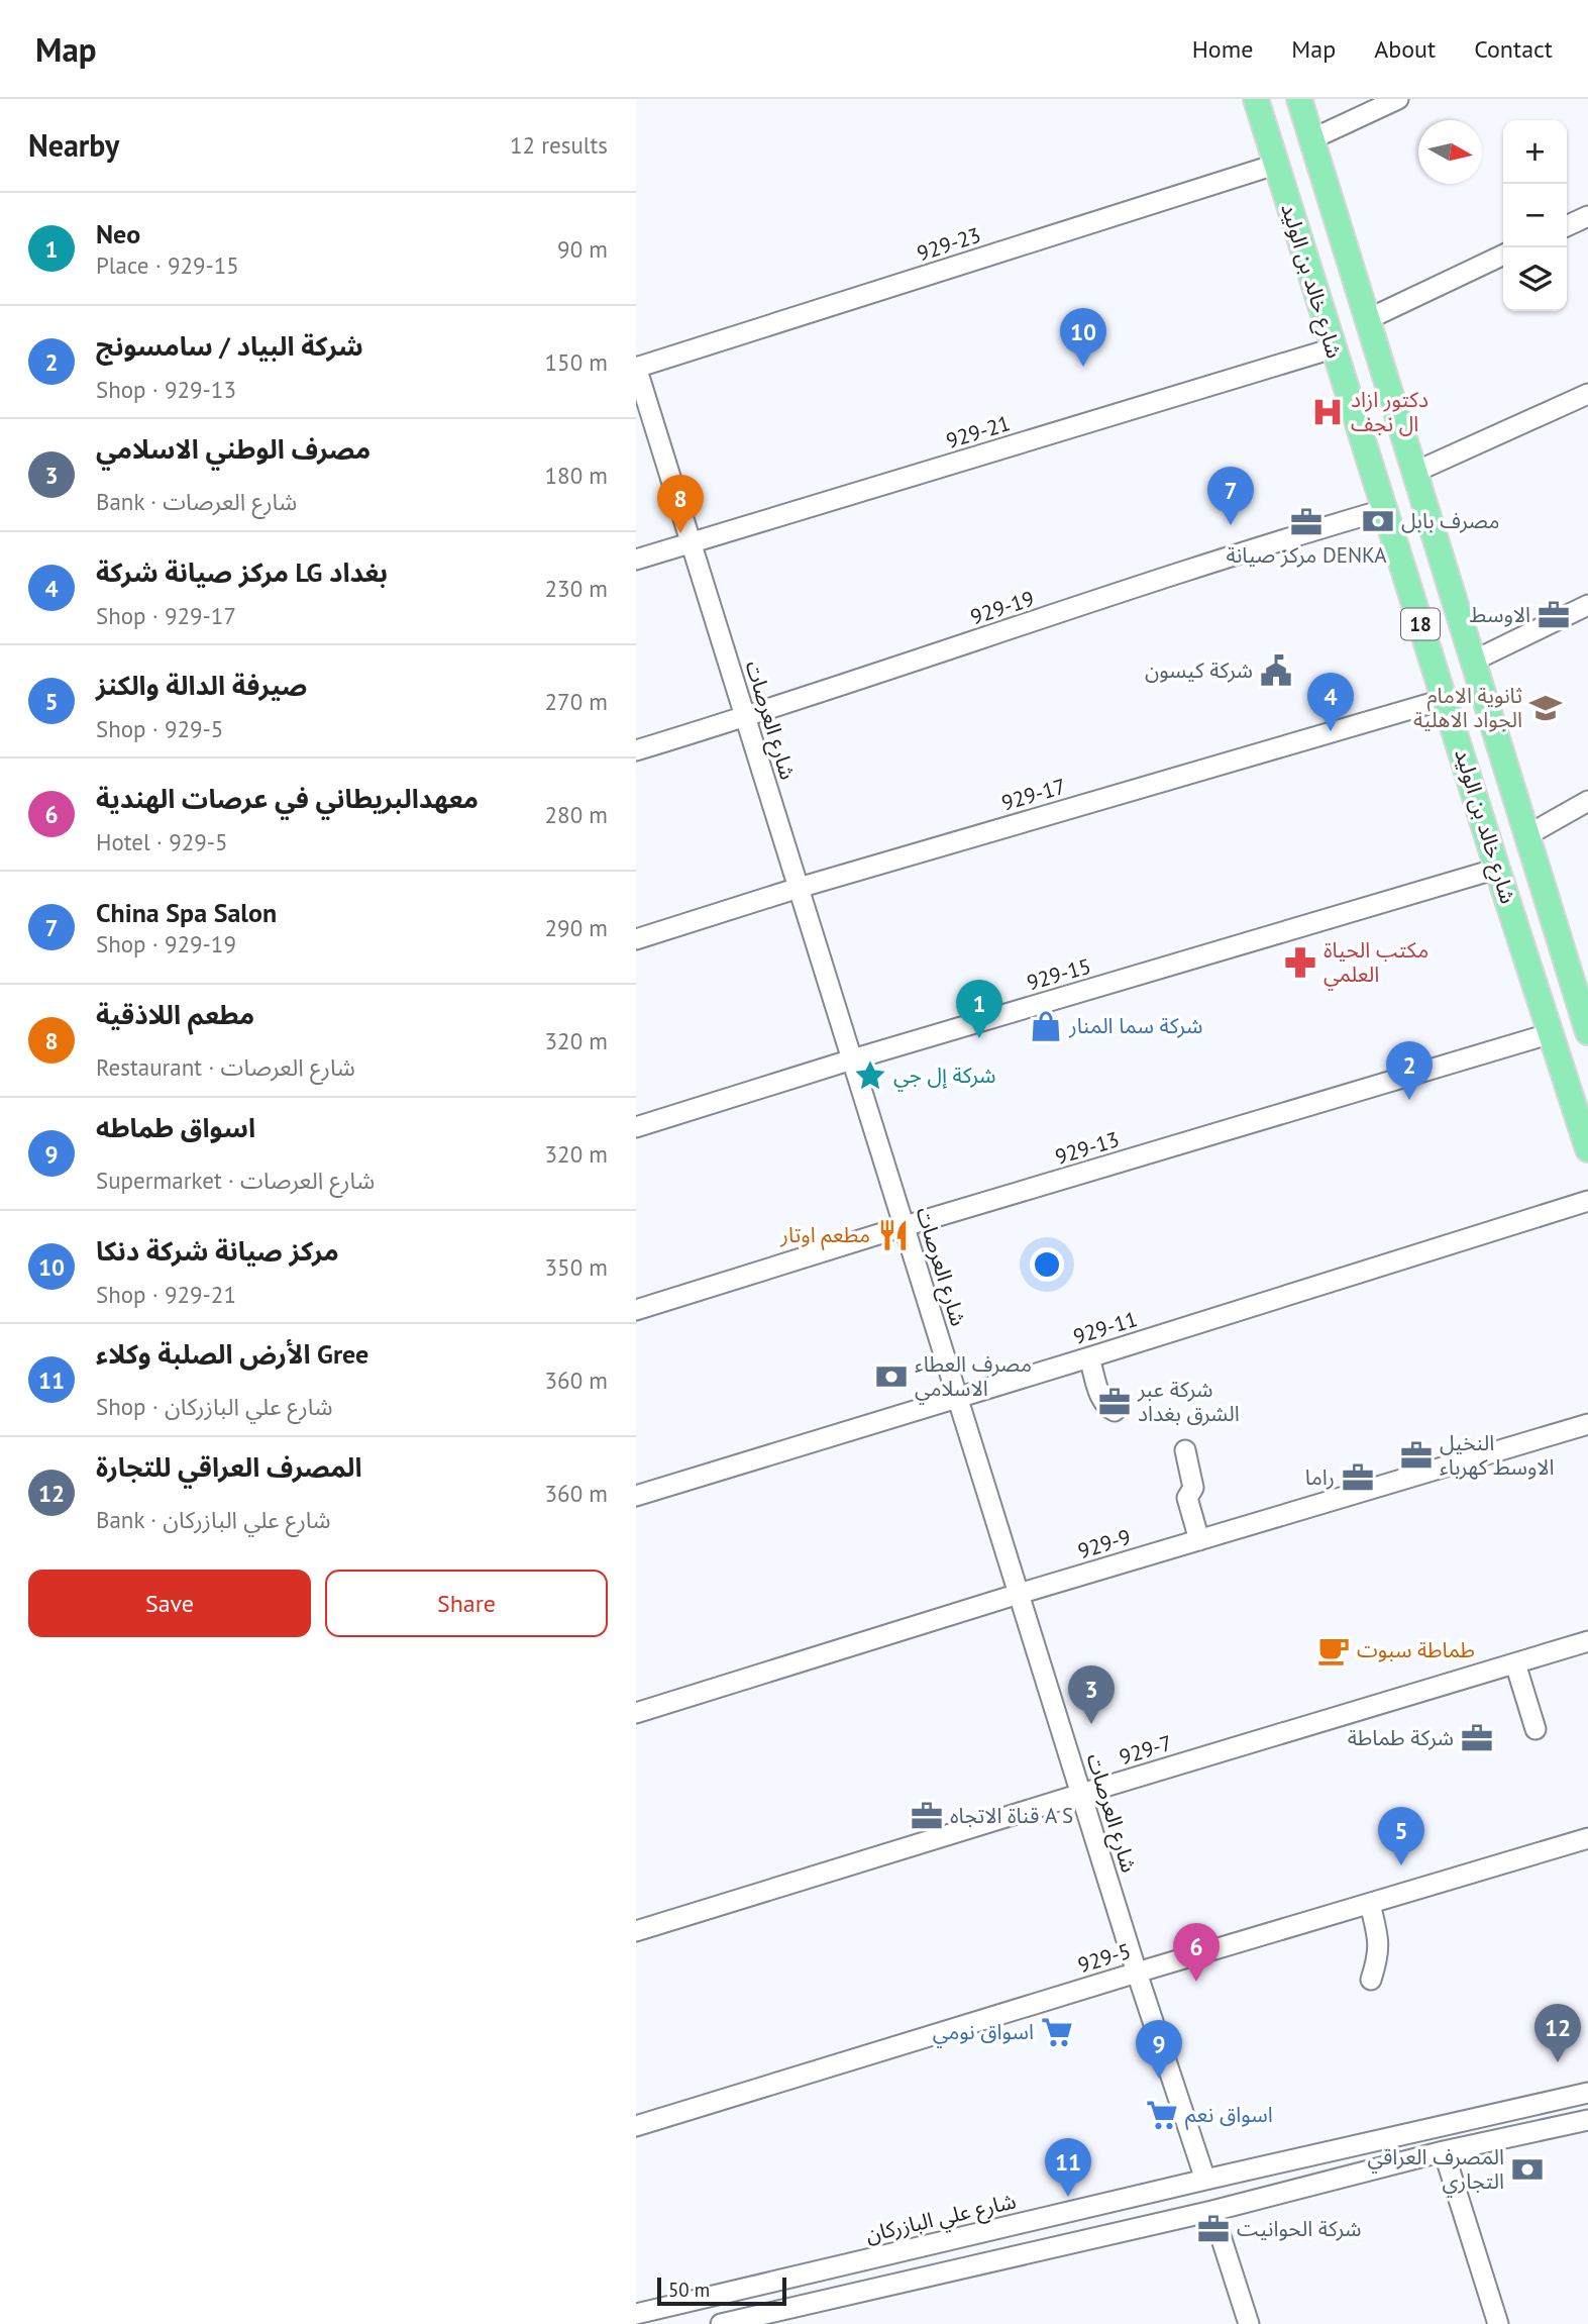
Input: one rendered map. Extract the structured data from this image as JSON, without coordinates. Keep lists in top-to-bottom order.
{
  "streets": {
    "main road": ["شارع خالد بن الوليد", "18"],
    "street": [
      "929-23",
      "929-21",
      "929-19",
      "شارع العرصات",
      "929-17",
      "929-15",
      "929-13",
      "929-11",
      "929-9",
      "929-7",
      "929-5",
      "شارع علي البازركان"
    ]
  },
  "crossings": [
    ["929-23", "شارع خالد بن الوليد"],
    ["929-23", "شارع العرصات"],
    ["شارع خالد بن الوليد", "929-21"],
    ["شارع خالد بن الوليد", "929-19"],
    ["شارع خالد بن الوليد", "929-17"],
    ["شارع خالد بن الوليد", "929-15"],
    ["شارع خالد بن الوليد", "929-13"],
    ["929-21", "شارع العرصات"],
    ["929-19", "شارع العرصات"],
    ["شارع العرصات", "929-17"],
    ["شارع العرصات", "929-15"],
    ["شارع العرصات", "929-13"],
    ["شارع العرصات", "929-11"],
    ["شارع العرصات", "929-9"],
    ["شارع العرصات", "929-7"],
    ["شارع العرصات", "929-5"],
    ["شارع العرصات", "شارع علي البازركان"]
  ],
  "places": {
    "hospital": ["دكتور ازاد ال نجف"],
    "bank": ["مصرف بابل", "مصرف العطاء الاسلامي", "المصرف العراقي التجاري"],
    "office": [
      "مركز صيانة DENKA",
      "الاوسط",
      "شركة عبر الشرق بغداد",
      "النخيل الاوسط كهرباء",
      "راما",
      "شركة طماطة",
      "قناة الاتجاه A S",
      "شركة الحوانيت"
    ],
    "public building": ["شركة كيسون"],
    "school or university": ["ثانوية الامام الجواد الاهلية"],
    "pharmacy": ["مكتب الحياة العلمي"],
    "shop": ["شركة سما المنار"],
    "place": ["شركة إل جي"],
    "restaurant": ["مطعم اوتار"],
    "cafe": ["طماطة سبوت"],
    "supermarket": ["اسواق نومي", "اسواق نعم"]
  },
  "scale_bar": "50 m",
  "north": "right",
  "page": {
    "header": "Map",
    "nav": [
      "Home",
      "Map",
      "About",
      "Contact"
    ],
    "heading": ["Nearby", "12 results"],
    "map_buttons": ["+", "−"],
    "list": [
      {
        "mark": "1",
        "name": "Neo",
        "note": "Place · 929-15",
        "value": "90 m"
      },
      {
        "mark": "2",
        "name": "شركة البياد / سامسونج",
        "note": "Shop · 929-13",
        "value": "150 m"
      },
      {
        "mark": "3",
        "name": "مصرف الوطني الاسلامي",
        "note": "Bank · شارع العرصات",
        "value": "180 m"
      },
      {
        "mark": "4",
        "name": "مركز صيانة شركة LG بغداد",
        "note": "Shop · 929-17",
        "value": "230 m"
      },
      {
        "mark": "5",
        "name": "صيرفة الدالة والكنز",
        "note": "Shop · 929-5",
        "value": "270 m"
      },
      {
        "mark": "6",
        "name": "معهدالبريطاني في عرصات الهندية",
        "note": "Hotel · 929-5",
        "value": "280 m"
      },
      {
        "mark": "7",
        "name": "China Spa Salon",
        "note": "Shop · 929-19",
        "value": "290 m"
      },
      {
        "mark": "8",
        "name": "مطعم اللاذقية",
        "note": "Restaurant · شارع العرصات",
        "value": "320 m"
      },
      {
        "mark": "9",
        "name": "اسواق طماطه",
        "note": "Supermarket · شارع العرصات",
        "value": "320 m"
      },
      {
        "mark": "10",
        "name": "مركز صيانة شركة دنكا",
        "note": "Shop · 929-21",
        "value": "350 m"
      },
      {
        "mark": "11",
        "name": "الأرض الصلبة وكلاء Gree",
        "note": "Shop · شارع علي البازركان",
        "value": "360 m"
      },
      {
        "mark": "12",
        "name": "المصرف العراقي للتجارة",
        "note": "Bank · شارع علي البازركان",
        "value": "360 m"
      }
    ],
    "pins": [
      "10",
      "7",
      "8",
      "4",
      "1",
      "2",
      "3",
      "5",
      "6",
      "12",
      "9",
      "11"
    ],
    "buttons": ["Save", "Share"],
    "scale": "50 m"
  }
}
